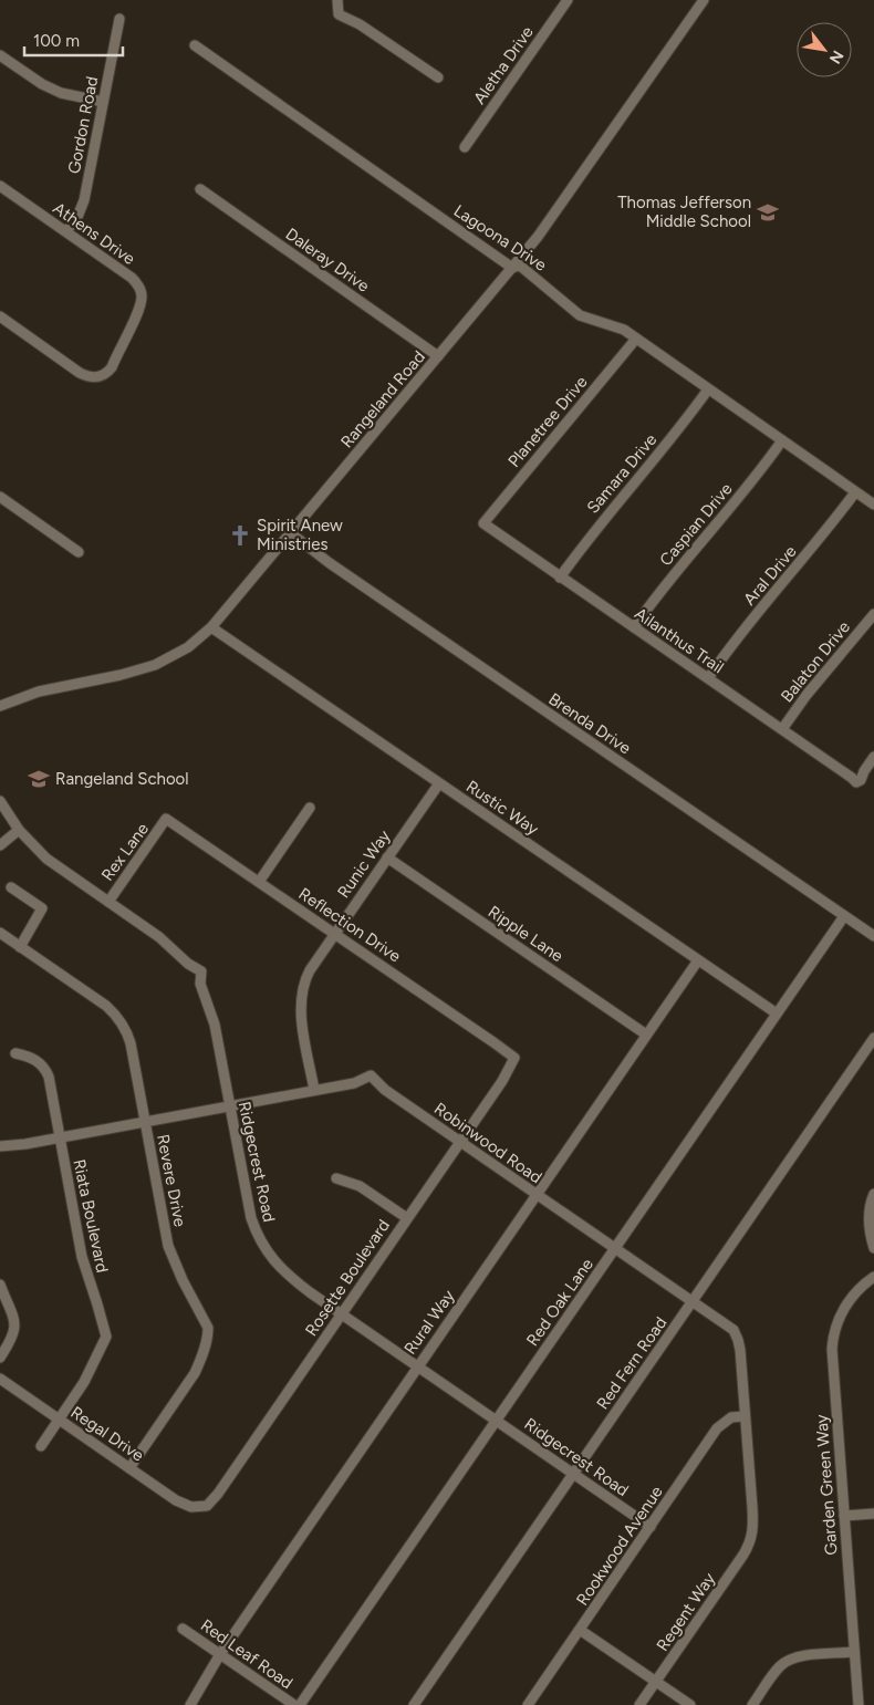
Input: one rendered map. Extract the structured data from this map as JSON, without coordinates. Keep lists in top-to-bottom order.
{
  "streets": {
    "street": [
      "Aletha Drive",
      "Gordon Road",
      "Athens Drive",
      "Lagoona Drive",
      "Daleray Drive",
      "Rangeland Road",
      "Planetree Drive",
      "Samara Drive",
      "Caspian Drive",
      "Aral Drive",
      "Ailanthus Trail",
      "Balaton Drive",
      "Brenda Drive",
      "Rustic Way",
      "Rex Lane",
      "Runic Way",
      "Reflection Drive",
      "Ripple Lane",
      "Robinwood Road",
      "Ridgecrest Road",
      "Revere Drive",
      "Riata Boulevard",
      "Rosette Boulevard",
      "Red Oak Lane",
      "Rural Way",
      "Red Fern Road",
      "Regal Drive",
      "Garden Green Way",
      "Rookwood Avenue",
      "Regent Way",
      "Red Leaf Road"
    ]
  },
  "crossings": [
    ["Gordon Road", "Athens Drive"],
    ["Lagoona Drive", "Rangeland Road"],
    ["Lagoona Drive", "Planetree Drive"],
    ["Lagoona Drive", "Samara Drive"],
    ["Lagoona Drive", "Caspian Drive"],
    ["Lagoona Drive", "Aral Drive"],
    ["Daleray Drive", "Rangeland Road"],
    ["Rangeland Road", "Brenda Drive"],
    ["Rangeland Road", "Rustic Way"],
    ["Planetree Drive", "Ailanthus Trail"],
    ["Samara Drive", "Ailanthus Trail"],
    ["Caspian Drive", "Ailanthus Trail"],
    ["Aral Drive", "Ailanthus Trail"],
    ["Ailanthus Trail", "Balaton Drive"],
    ["Brenda Drive", "Red Oak Lane"],
    ["Rustic Way", "Runic Way"],
    ["Rustic Way", "Red Oak Lane"],
    ["Rustic Way", "Rural Way"],
    ["Rex Lane", "Reflection Drive"],
    ["Rex Lane", "Ridgecrest Road"],
    ["Runic Way", "Reflection Drive"],
    ["Runic Way", "Ripple Lane"],
    ["Runic Way", "Robinwood Road"],
    ["Reflection Drive", "Rosette Boulevard"],
    ["Ripple Lane", "Rural Way"],
    ["Robinwood Road", "Ridgecrest Road"],
    ["Robinwood Road", "Revere Drive"],
    ["Robinwood Road", "Riata Boulevard"],
    ["Robinwood Road", "Rosette Boulevard"],
    ["Robinwood Road", "Red Oak Lane"],
    ["Robinwood Road", "Rural Way"],
    ["Robinwood Road", "Red Fern Road"],
    ["Robinwood Road", "Rookwood Avenue"],
    ["Robinwood Road", "Regent Way"],
    ["Ridgecrest Road", "Rosette Boulevard"],
    ["Ridgecrest Road", "Red Oak Lane"],
    ["Ridgecrest Road", "Rural Way"],
    ["Ridgecrest Road", "Red Fern Road"],
    ["Ridgecrest Road", "Rookwood Avenue"],
    ["Revere Drive", "Regal Drive"],
    ["Riata Boulevard", "Regal Drive"],
    ["Rosette Boulevard", "Regal Drive"],
    ["Rural Way", "Red Leaf Road"]
  ],
  "places": {
    "school or university": ["Thomas Jefferson Middle School", "Rangeland School"],
    "church": ["Spirit Anew Ministries"]
  },
  "scale_bar": "100 m",
  "north": "bottom right"
}
